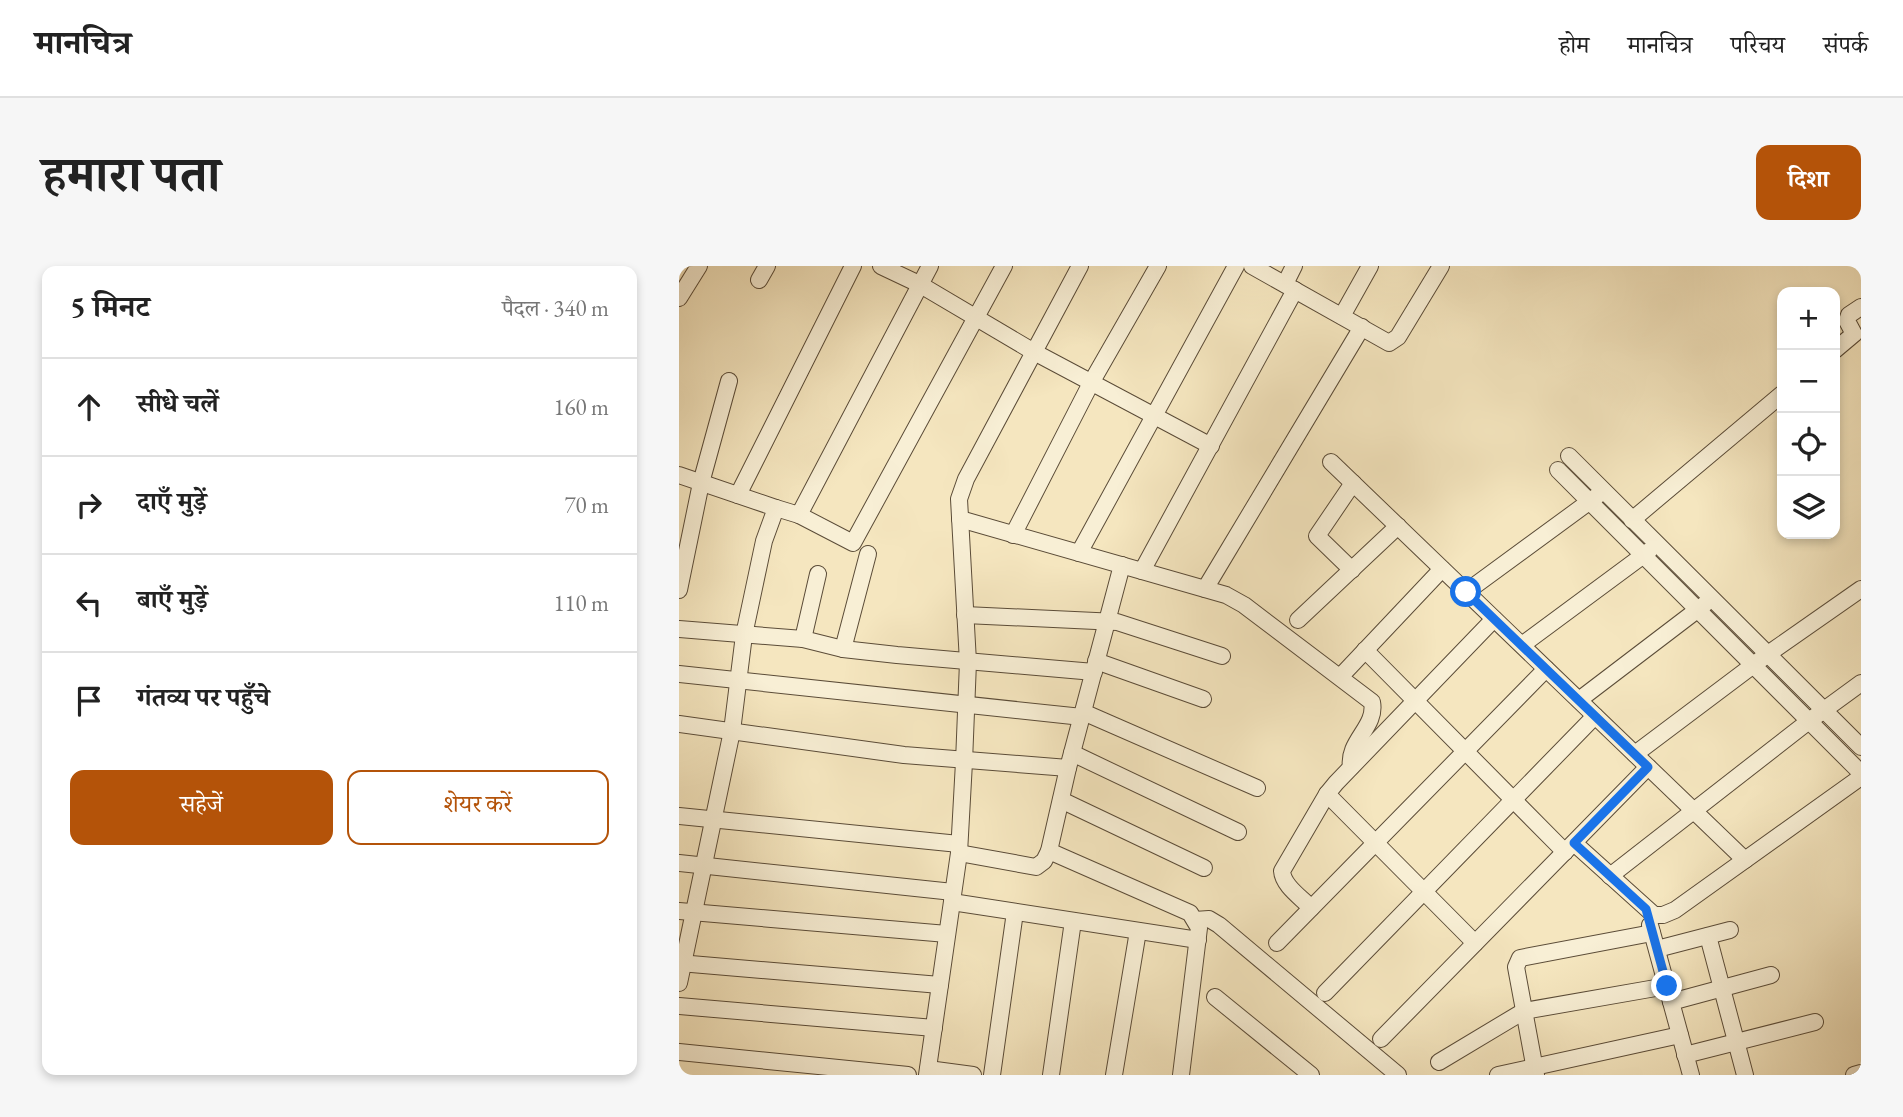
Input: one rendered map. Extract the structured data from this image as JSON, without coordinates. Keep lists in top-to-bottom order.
{
  "page": {
    "header": "मानचित्र",
    "nav": [
      "होम",
      "मानचित्र",
      "परिचय",
      "संपर्क"
    ],
    "title": "हमारा पता",
    "buttons": [
      "दिशा",
      ["सहेजें", "शेयर करें"]
    ],
    "heading": ["5 मिनट", "पैदल · 340 m"],
    "map_buttons": ["+", "−"],
    "list": [
      ["सीधे चलें", "160 m"],
      ["दाएँ मुड़ें", "70 m"],
      ["बाएँ मुड़ें", "110 m"],
      "गंतव्य पर पहुँचे"
    ]
  }
}
